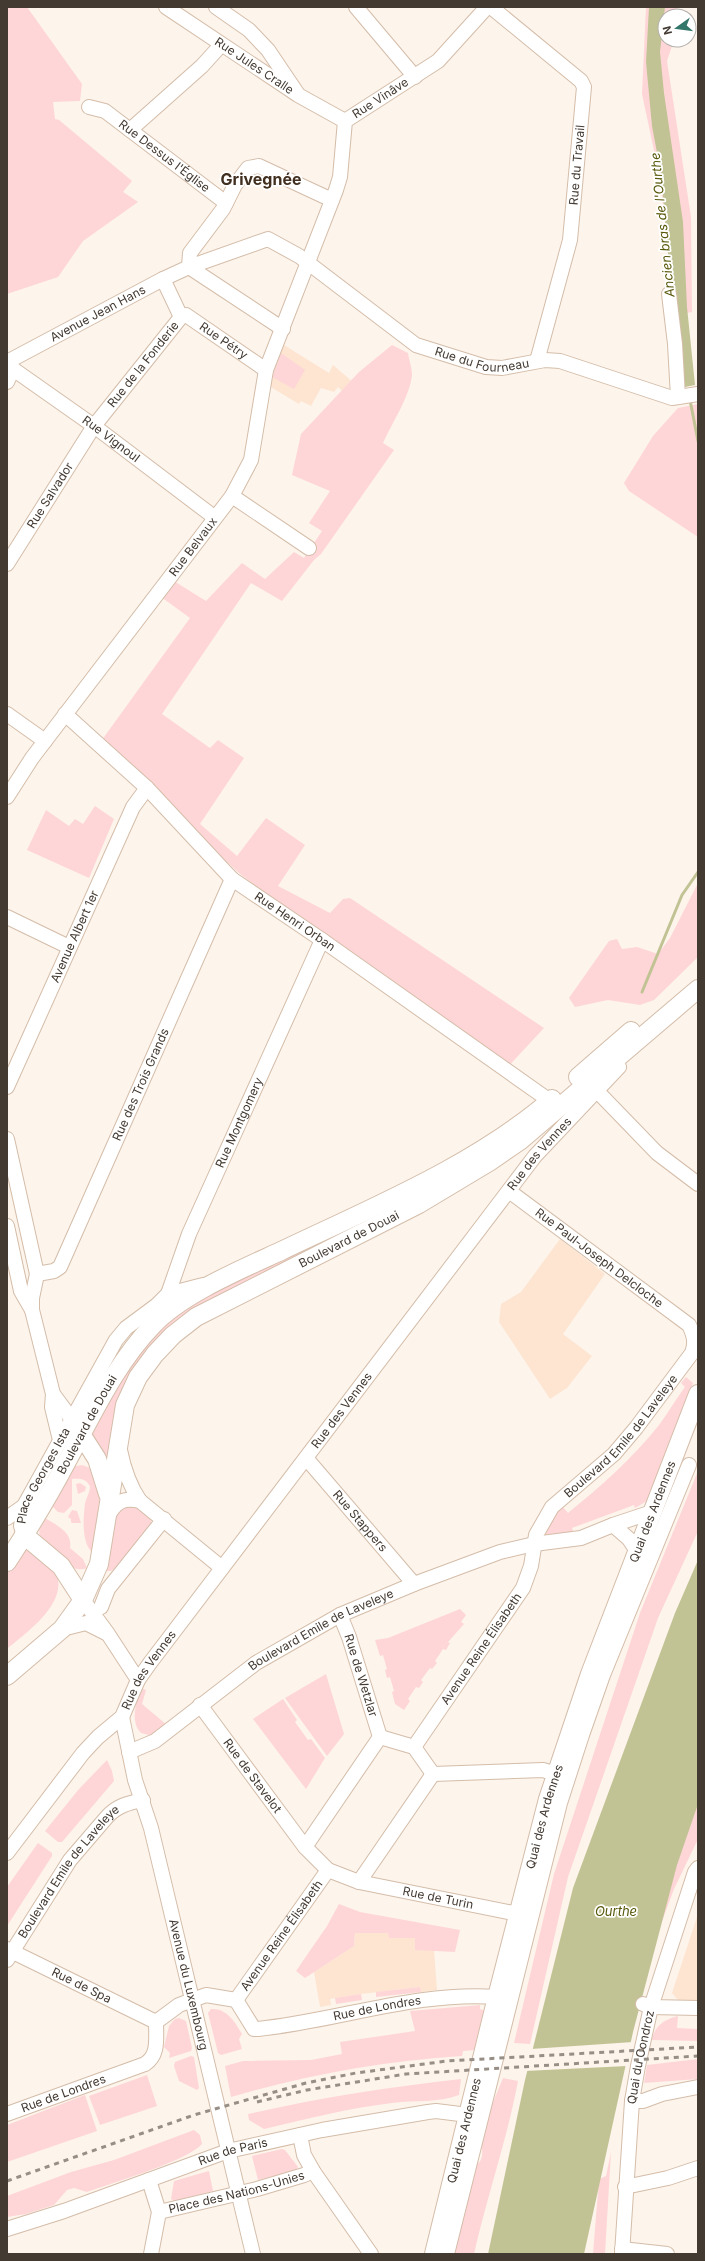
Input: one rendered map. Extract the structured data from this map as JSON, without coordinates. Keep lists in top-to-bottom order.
{
  "streets": {
    "main road": ["Rue des Vennes", "Boulevard de Douai", "Quai des Ardennes"],
    "street": [
      "Rue Jules Cralle",
      "Rue Vinâve",
      "Rue Dessus l'Église",
      "Rue du Travail",
      "Avenue Jean Hans",
      "Rue Pétry",
      "Rue du Fourneau",
      "Rue de la Fonderie",
      "Rue Vignoul",
      "Rue Salvador",
      "Rue Belvaux",
      "Rue Henri Orban",
      "Avenue Albert 1er",
      "Rue des Trois Grands",
      "Rue Montgomery",
      "Rue Paul-Joseph Delcloche",
      "Boulevard Emile de Laveleye",
      "Place Georges Ista",
      "Rue Stappers",
      "Avenue Reine Élisabeth",
      "Rue de Wetzlar",
      "Rue de Stavelot",
      "Rue de Turin",
      "Avenue du Luxembourg",
      "Rue de Spa",
      "Rue de Londres",
      "Quai du Condroz",
      "Rue de Paris",
      "Place des Nations-Unies"
    ]
  },
  "crossings": [
    ["Rue Jules Cralle", "Rue Vinâve"],
    ["Rue Vinâve", "Rue du Fourneau"],
    ["Rue Vinâve", "Rue Belvaux"],
    ["Rue du Travail", "Rue du Fourneau"],
    ["Avenue Jean Hans", "Rue du Fourneau"],
    ["Avenue Jean Hans", "Rue de la Fonderie"],
    ["Avenue Jean Hans", "Rue Vignoul"],
    ["Rue Pétry", "Rue de la Fonderie"],
    ["Rue Pétry", "Rue Belvaux"],
    ["Rue du Fourneau", "Rue Belvaux"],
    ["Rue de la Fonderie", "Rue Vignoul"],
    ["Rue de la Fonderie", "Rue Salvador"],
    ["Rue Vignoul", "Rue Salvador"],
    ["Rue Vignoul", "Rue Belvaux"],
    ["Rue Belvaux", "Rue Henri Orban"],
    ["Rue Henri Orban", "Avenue Albert 1er"],
    ["Rue Henri Orban", "Rue des Trois Grands"],
    ["Rue Henri Orban", "Rue Montgomery"],
    ["Rue Henri Orban", "Boulevard de Douai"],
    ["Rue Montgomery", "Boulevard de Douai"],
    ["Rue des Vennes", "Boulevard de Douai"],
    ["Rue des Vennes", "Rue Paul-Joseph Delcloche"],
    ["Rue des Vennes", "Rue Stappers"],
    ["Rue des Vennes", "Avenue du Luxembourg"],
    ["Boulevard de Douai", "Place Georges Ista"],
    ["Rue Paul-Joseph Delcloche", "Boulevard Emile de Laveleye"],
    ["Boulevard Emile de Laveleye", "Quai des Ardennes"],
    ["Boulevard Emile de Laveleye", "Rue Stappers"],
    ["Boulevard Emile de Laveleye", "Avenue Reine Élisabeth"],
    ["Boulevard Emile de Laveleye", "Rue de Wetzlar"],
    ["Boulevard Emile de Laveleye", "Rue de Stavelot"],
    ["Boulevard Emile de Laveleye", "Avenue du Luxembourg"],
    ["Boulevard Emile de Laveleye", "Rue de Spa"],
    ["Quai des Ardennes", "Rue de Turin"],
    ["Quai des Ardennes", "Rue de Londres"],
    ["Quai des Ardennes", "Rue de Paris"],
    ["Avenue Reine Élisabeth", "Rue de Stavelot"],
    ["Avenue Reine Élisabeth", "Rue de Turin"],
    ["Avenue Reine Élisabeth", "Rue de Londres"],
    ["Avenue du Luxembourg", "Rue de Paris"],
    ["Avenue du Luxembourg", "Place des Nations-Unies"],
    ["Rue de Spa", "Rue de Londres"]
  ],
  "districts": ["Grivegnée"],
  "water": ["Ancien bras de l'Ourthe", "Ourthe"],
  "north": "left"
}
